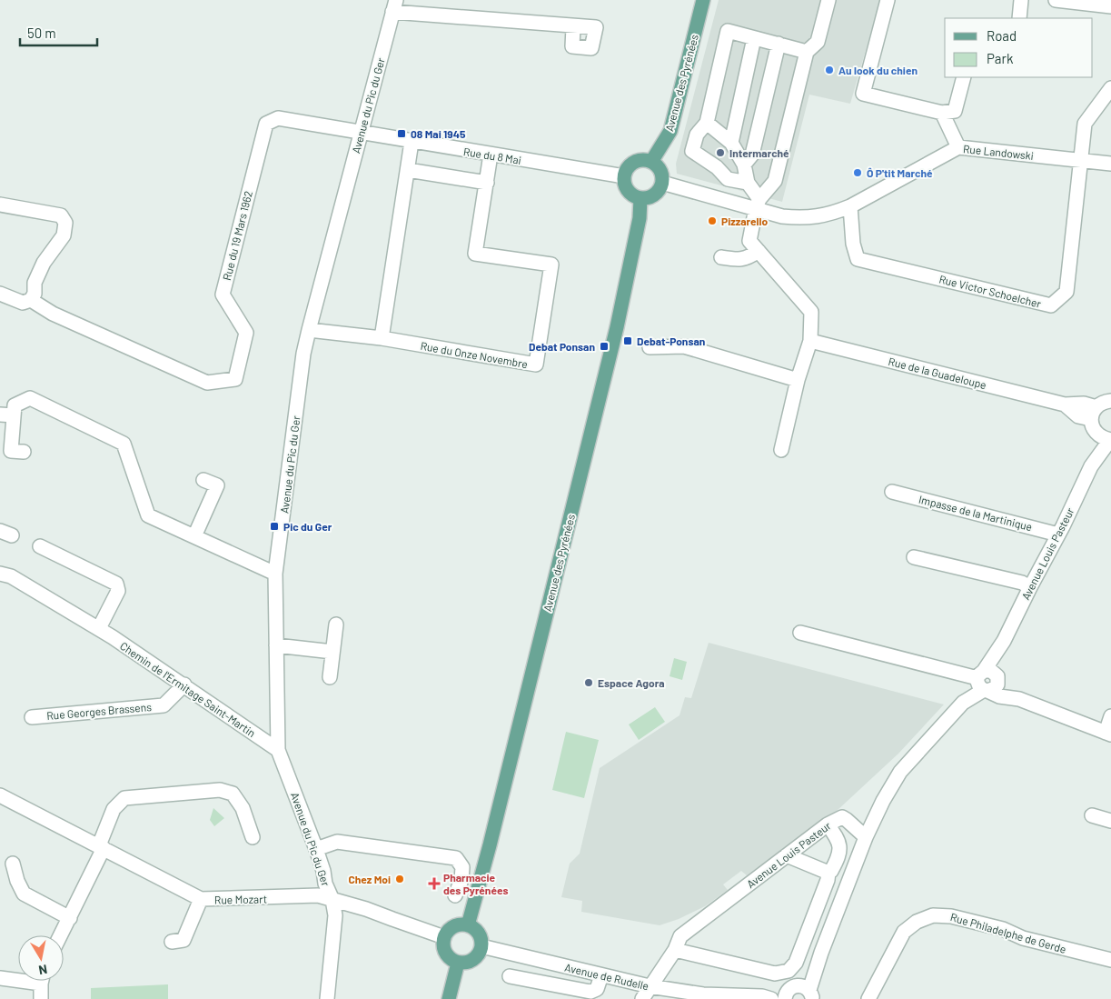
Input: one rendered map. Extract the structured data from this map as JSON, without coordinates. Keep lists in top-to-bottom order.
{
  "streets": {
    "main road": ["Avenue des Pyrénées"],
    "street": [
      "Avenue du Pic du Ger",
      "Rue Landowski",
      "Rue du 8 Mai",
      "Rue du 19 Mars 1962",
      "Rue Victor Schoelcher",
      "Rue du Onze Novembre",
      "Rue de la Guadeloupe",
      "Impasse de la Martinique",
      "Avenue Louis Pasteur",
      "Chemin de l'Ermitage Saint-Martin",
      "Rue Georges Brassens",
      "Rue Mozart",
      "Rue Philadelphe de Gerde",
      "Avenue de Rudelle"
    ]
  },
  "crossings": [
    ["Avenue des Pyrénées", "Rue Landowski"],
    ["Avenue des Pyrénées", "Rue du 8 Mai"],
    ["Avenue des Pyrénées", "Rue Mozart"],
    ["Avenue des Pyrénées", "Avenue de Rudelle"],
    ["Avenue du Pic du Ger", "Rue du 8 Mai"],
    ["Avenue du Pic du Ger", "Rue du 19 Mars 1962"],
    ["Avenue du Pic du Ger", "Rue du Onze Novembre"],
    ["Avenue du Pic du Ger", "Chemin de l'Ermitage Saint-Martin"],
    ["Avenue du Pic du Ger", "Rue Mozart"],
    ["Rue Landowski", "Rue du 8 Mai"],
    ["Rue Landowski", "Rue Victor Schoelcher"],
    ["Rue du 8 Mai", "Rue du 19 Mars 1962"],
    ["Rue du 8 Mai", "Rue du Onze Novembre"],
    ["Impasse de la Martinique", "Avenue Louis Pasteur"],
    ["Avenue Louis Pasteur", "Avenue de Rudelle"],
    ["Chemin de l'Ermitage Saint-Martin", "Rue Georges Brassens"],
    ["Rue Mozart", "Avenue de Rudelle"]
  ],
  "places": {
    "other": [
      "Au look du chien",
      "Intermarché",
      "Ô P'tit Marché",
      "Pizzarello",
      "Espace Agora",
      "Chez Moi"
    ],
    "transit": [
      "08 Mai 1945",
      "Debat-Ponsan",
      "Debat Ponsan",
      "Pic du Ger"
    ],
    "health": ["Pharmacie des Pyrénées"]
  },
  "legend": ["Road", "Park"],
  "scale_bar": "50 m",
  "north": "bottom"
}
